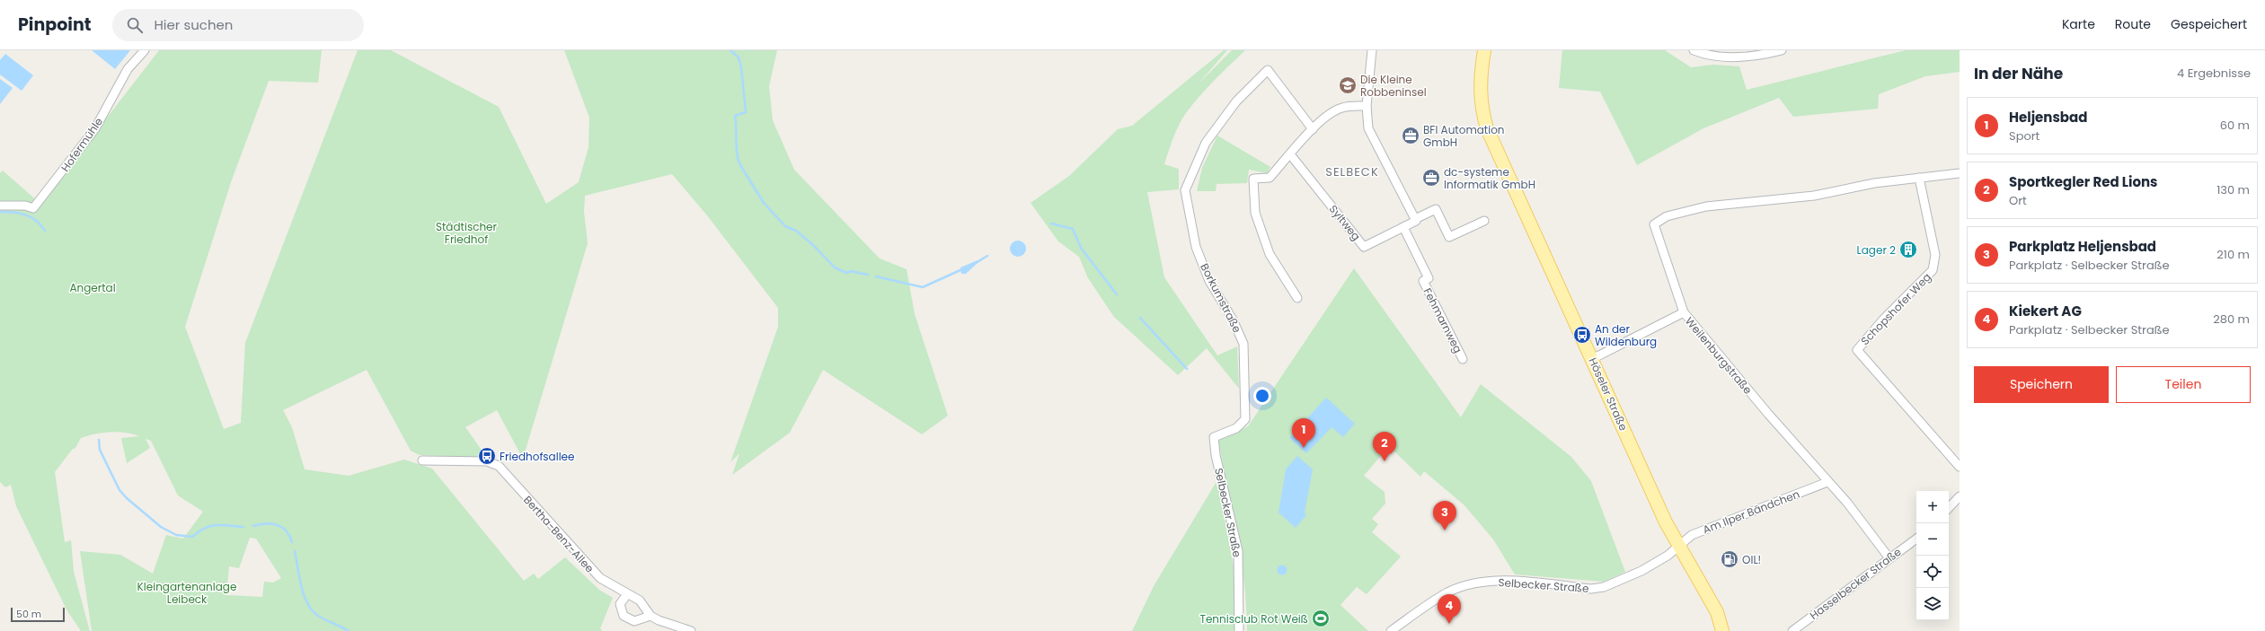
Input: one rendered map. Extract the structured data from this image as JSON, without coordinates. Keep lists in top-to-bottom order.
{
  "streets": {
    "main road": ["Höseler Straße"],
    "street": [
      "Hofermühle",
      "Syltweg",
      "Borkumstraße",
      "Schopshofer Weg",
      "Fehmarnweg",
      "Weilenburgstraße",
      "Am Ilper Bändchen",
      "Selbecker Straße",
      "Bertha-Benz-Allee",
      "Hasselbecker Straße"
    ]
  },
  "crossings": [
    ["Syltweg", "Fehmarnweg"],
    ["Borkumstraße", "Selbecker Straße"],
    ["Schopshofer Weg", "Weilenburgstraße"],
    ["Weilenburgstraße", "Am Ilper Bändchen"],
    ["Weilenburgstraße", "Hasselbecker Straße"],
    ["Höseler Straße", "Am Ilper Bändchen"],
    ["Höseler Straße", "Selbecker Straße"],
    ["Am Ilper Bändchen", "Selbecker Straße"]
  ],
  "districts": ["SELBECK"],
  "parks": ["Städtischer Friedhof", "Angertal", "Kleingartenanlage Leibeck"],
  "places": {
    "school or university": ["Die Kleine Robbeninsel"],
    "office": ["BFI Automation GmbH", "dc-systeme Informatik GmbH"],
    "building": ["Lager 2"],
    "bus stop": ["An der Wildenburg", "Friedhofsallee"],
    "fuel station": ["OIL!"],
    "sports": ["Tennisclub Rot Weiß"]
  },
  "scale_bar": "50 m",
  "page": {
    "header": "Pinpoint",
    "search": "Hier suchen",
    "nav": ["Karte", "Route", "Gespeichert"],
    "heading": ["In der Nähe", "4 Ergebnisse"],
    "list": [
      {
        "mark": "1",
        "name": "Heljensbad",
        "note": "Sport",
        "value": "60 m"
      },
      {
        "mark": "2",
        "name": "Sportkegler Red Lions",
        "note": "Ort",
        "value": "130 m"
      },
      {
        "mark": "3",
        "name": "Parkplatz Heljensbad",
        "note": "Parkplatz · Selbecker Straße",
        "value": "210 m"
      },
      {
        "mark": "4",
        "name": "Kiekert AG",
        "note": "Parkplatz · Selbecker Straße",
        "value": "280 m"
      }
    ],
    "buttons": ["Speichern", "Teilen"],
    "pins": [
      "1",
      "2",
      "3",
      "4"
    ],
    "map_buttons": ["+", "−"],
    "scale": "50 m"
  }
}
